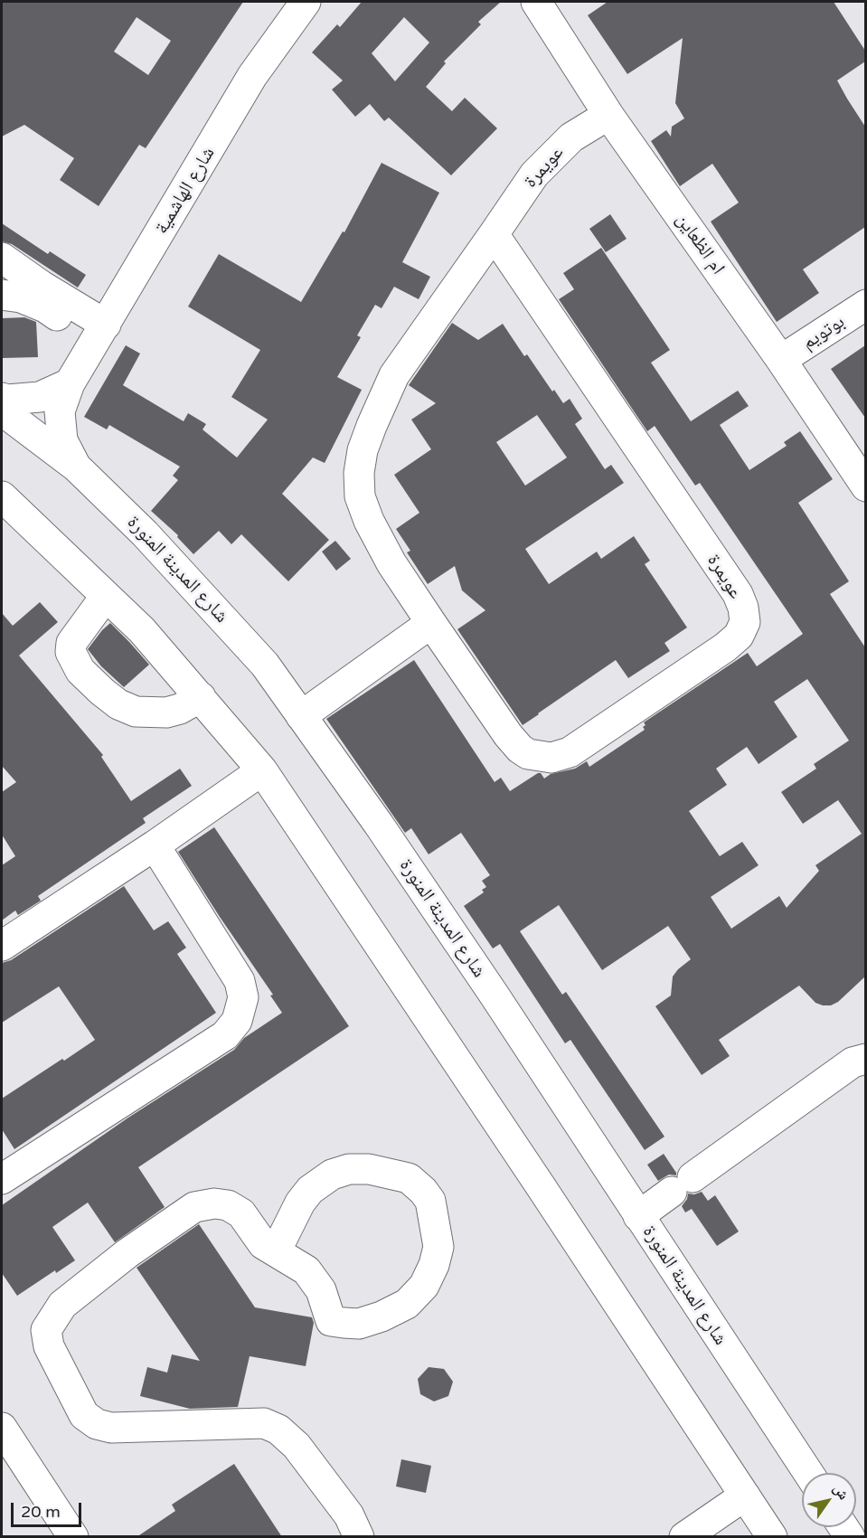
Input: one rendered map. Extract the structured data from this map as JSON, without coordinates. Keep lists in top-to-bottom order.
{
  "streets": {
    "street": [
      "عويمرة",
      "شارع الهاشمية",
      "ام الظعاين",
      "بوتويم",
      "شارع المدينة المنورة"
    ]
  },
  "crossings": [
    ["عويمرة", "ام الظعاين"],
    ["شارع الهاشمية", "شارع المدينة المنورة"],
    ["ام الظعاين", "بوتويم"]
  ],
  "scale_bar": "20 m",
  "north": "top right"
}
